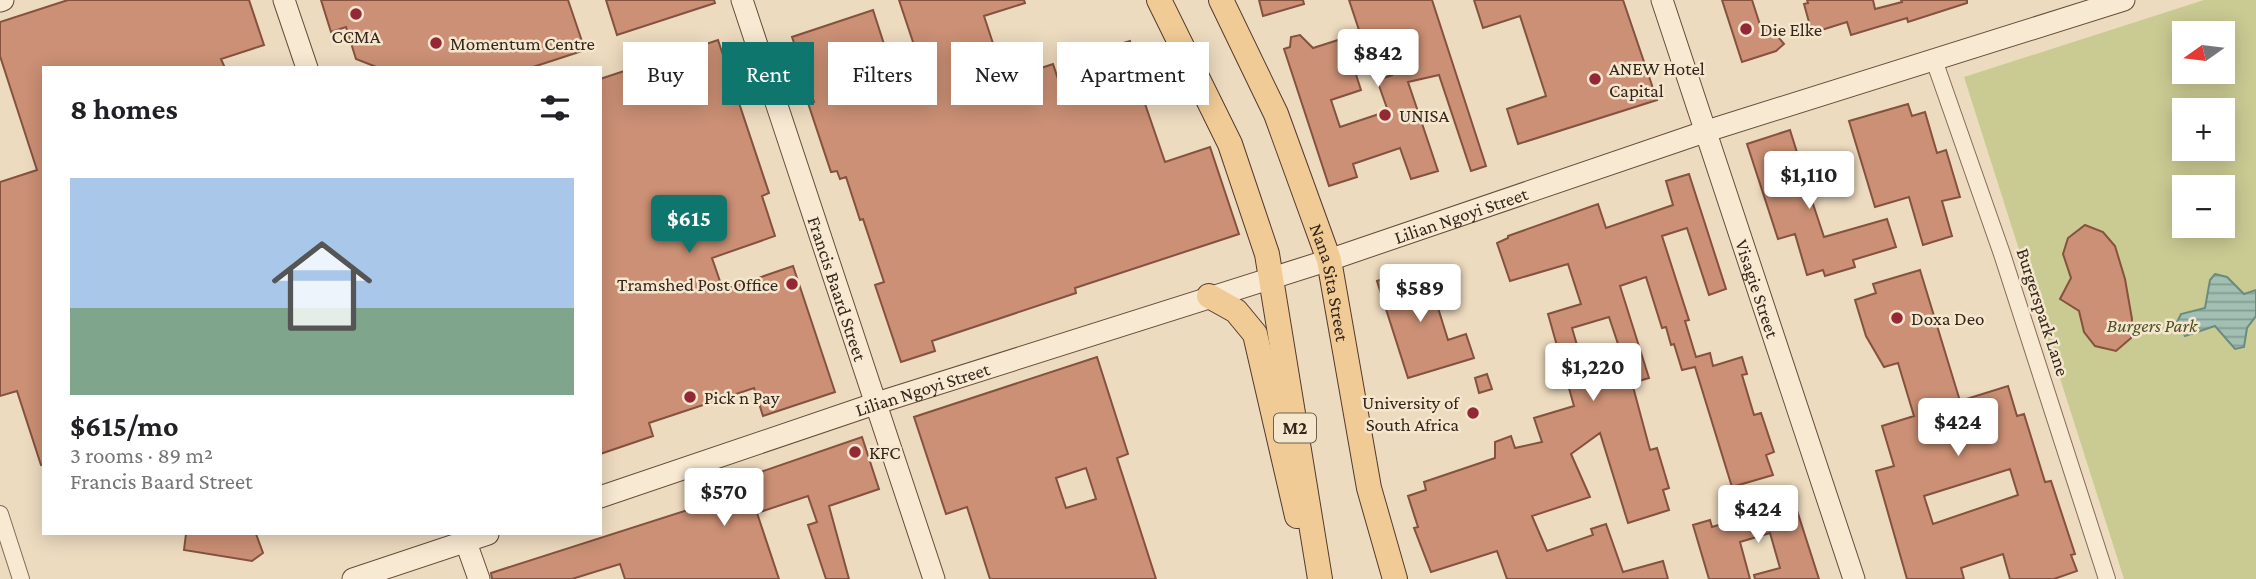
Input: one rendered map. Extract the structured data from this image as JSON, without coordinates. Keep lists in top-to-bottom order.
{
  "streets": {
    "main road": ["Nana Sita Street", "M2"],
    "street": [
      "Lilian Ngoyi Street",
      "Francis Baard Street",
      "Visagie Street",
      "Burgerspark Lane"
    ]
  },
  "crossings": [
    ["Lilian Ngoyi Street", "Nana Sita Street"],
    ["Lilian Ngoyi Street", "Francis Baard Street"],
    ["Lilian Ngoyi Street", "Visagie Street"],
    ["Lilian Ngoyi Street", "Burgerspark Lane"],
    ["Lilian Ngoyi Street", "M2"]
  ],
  "parks": ["Burgers Park"],
  "places": [
    "CCMA",
    "Die Elke",
    "Momentum Centre",
    "ANEW Hotel Capital",
    "UNISA",
    "Tramshed Post Office",
    "Doxa Deo",
    "Pick n Pay",
    "University of South Africa",
    "KFC"
  ],
  "north": "left",
  "page": {
    "map_buttons": ["+", "−"],
    "price": [
      "$842",
      "$1,110",
      "$615",
      "$589",
      "$1,220",
      "$424",
      "$570",
      "$424"
    ],
    "chip": [
      "Buy",
      "Rent",
      "Filters",
      "New",
      "Apartment"
    ],
    "heading": "8 homes",
    "list": [
      {
        "name": "$615/mo",
        "note": "3 rooms · 89 m² · Francis Baard Street"
      }
    ]
  }
}
